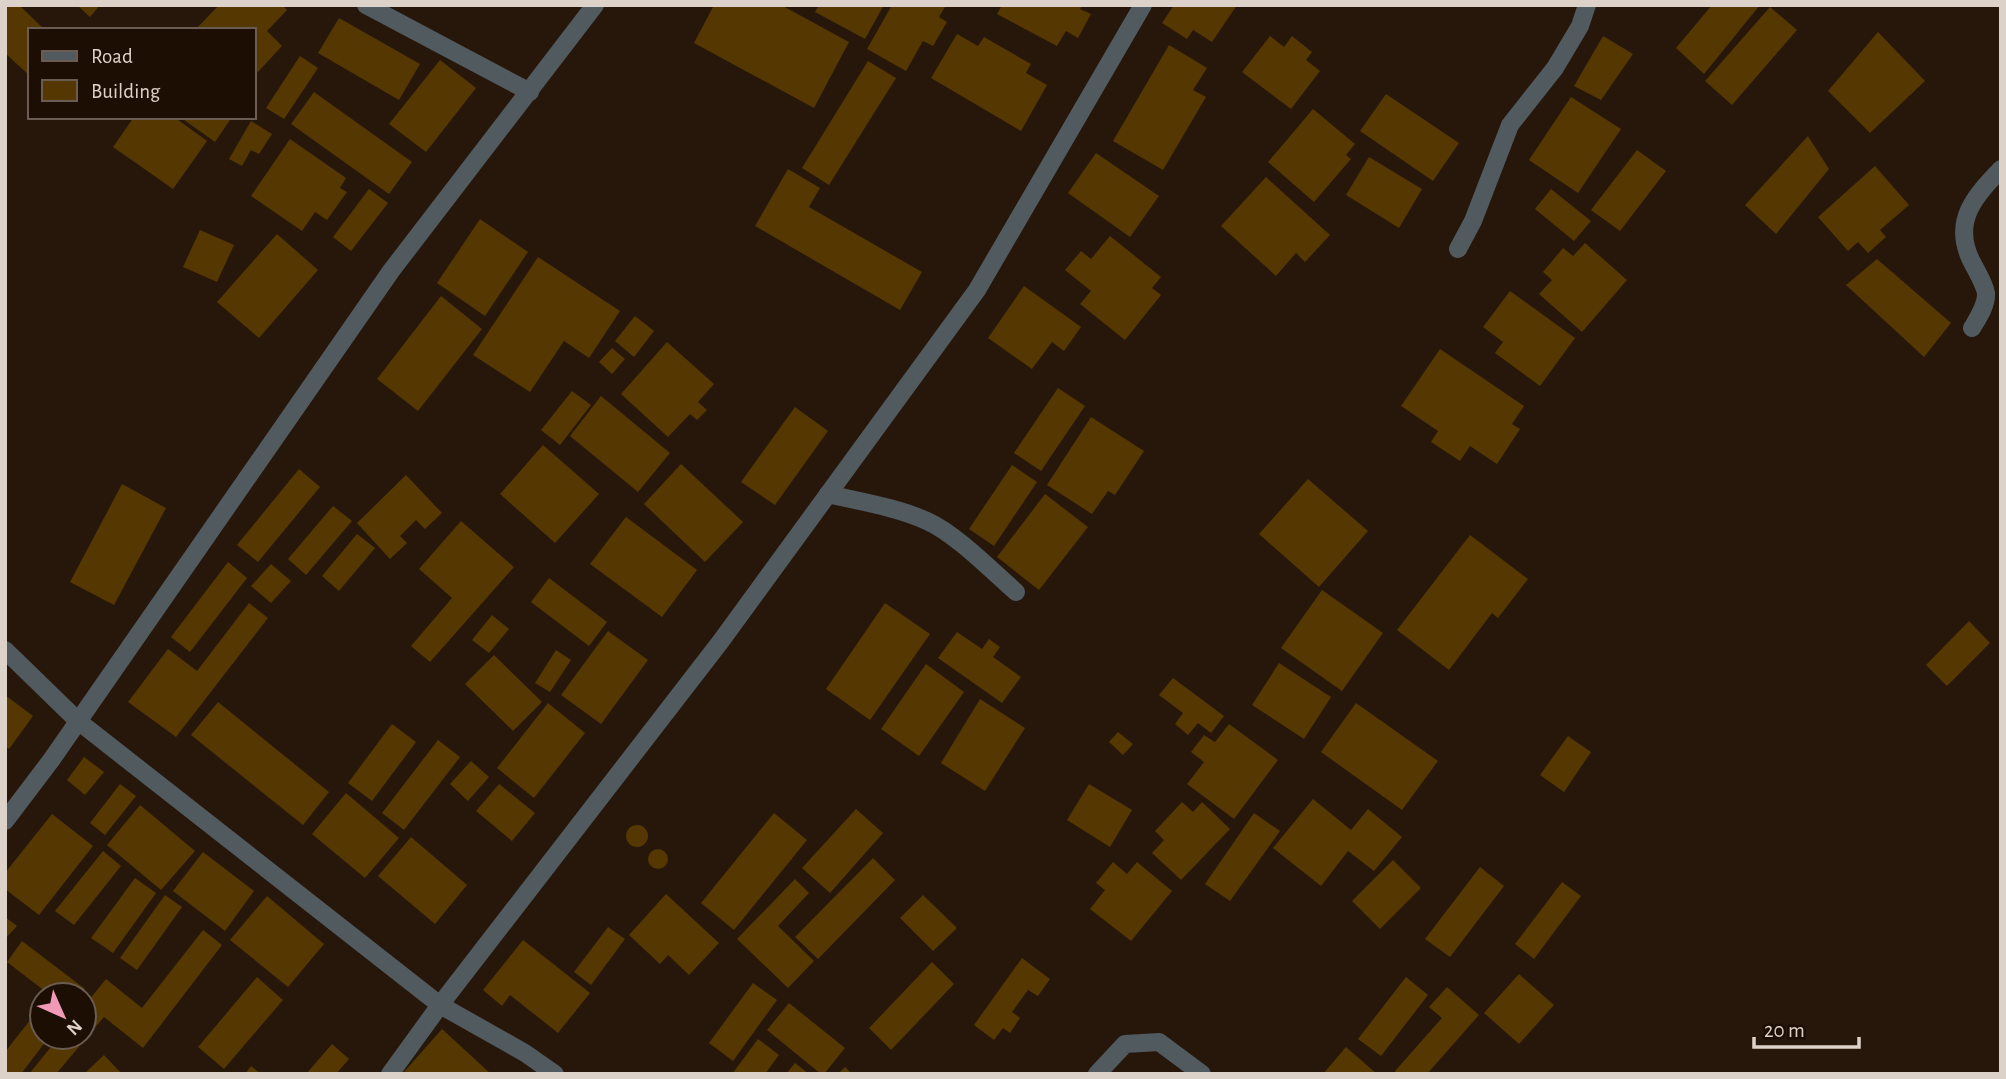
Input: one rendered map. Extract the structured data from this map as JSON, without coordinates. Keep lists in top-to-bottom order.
{
  "legend": ["Road", "Building"],
  "scale_bar": "20 m",
  "north": "bottom right"
}
